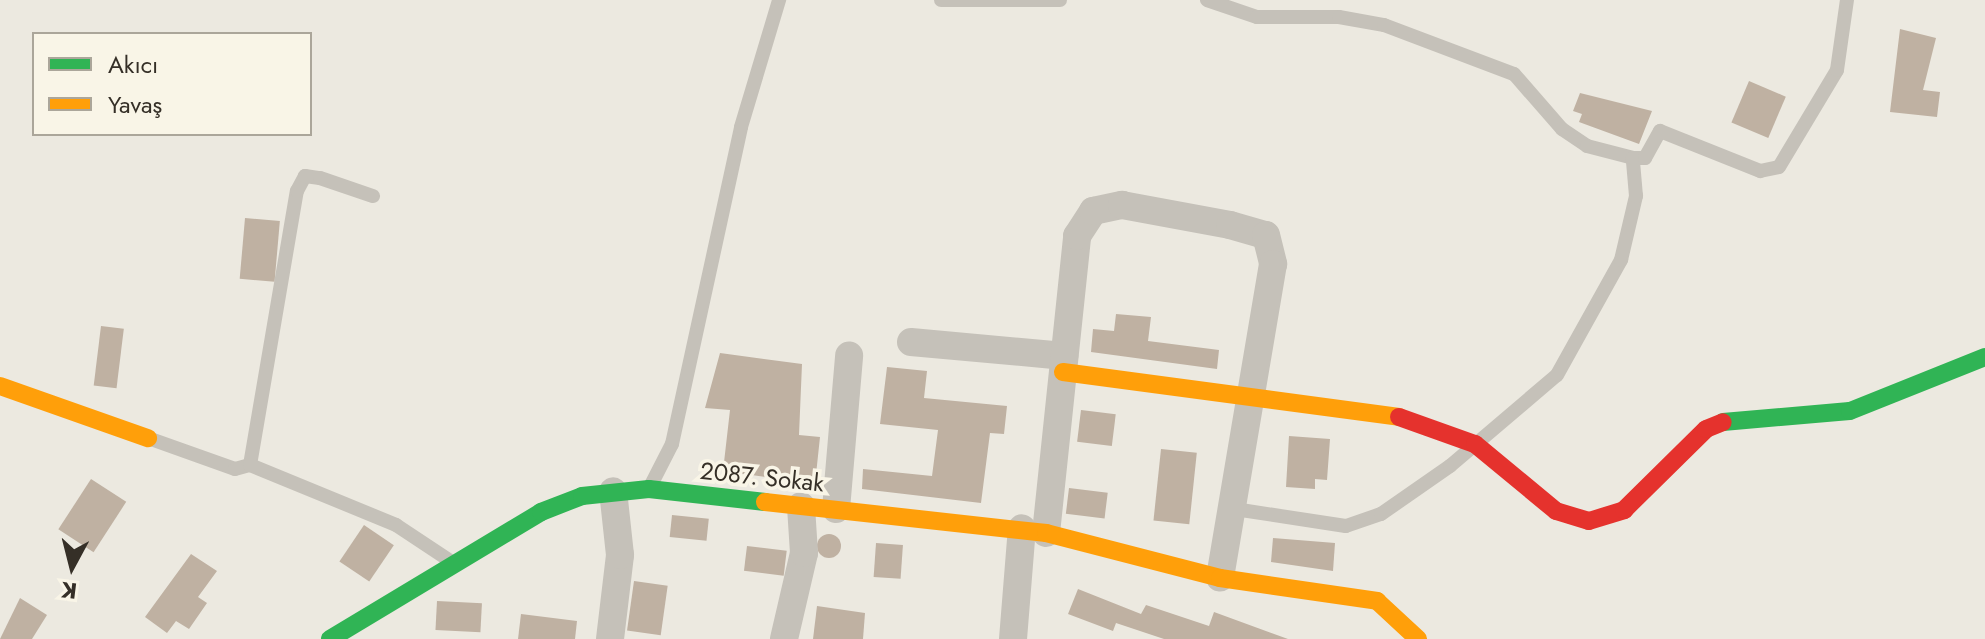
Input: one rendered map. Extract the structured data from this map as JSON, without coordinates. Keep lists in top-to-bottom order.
{
  "streets": {
    "street": ["2087. Sokak"]
  },
  "legend": ["Akıcı", "Yavaş"],
  "north": "bottom"
}
